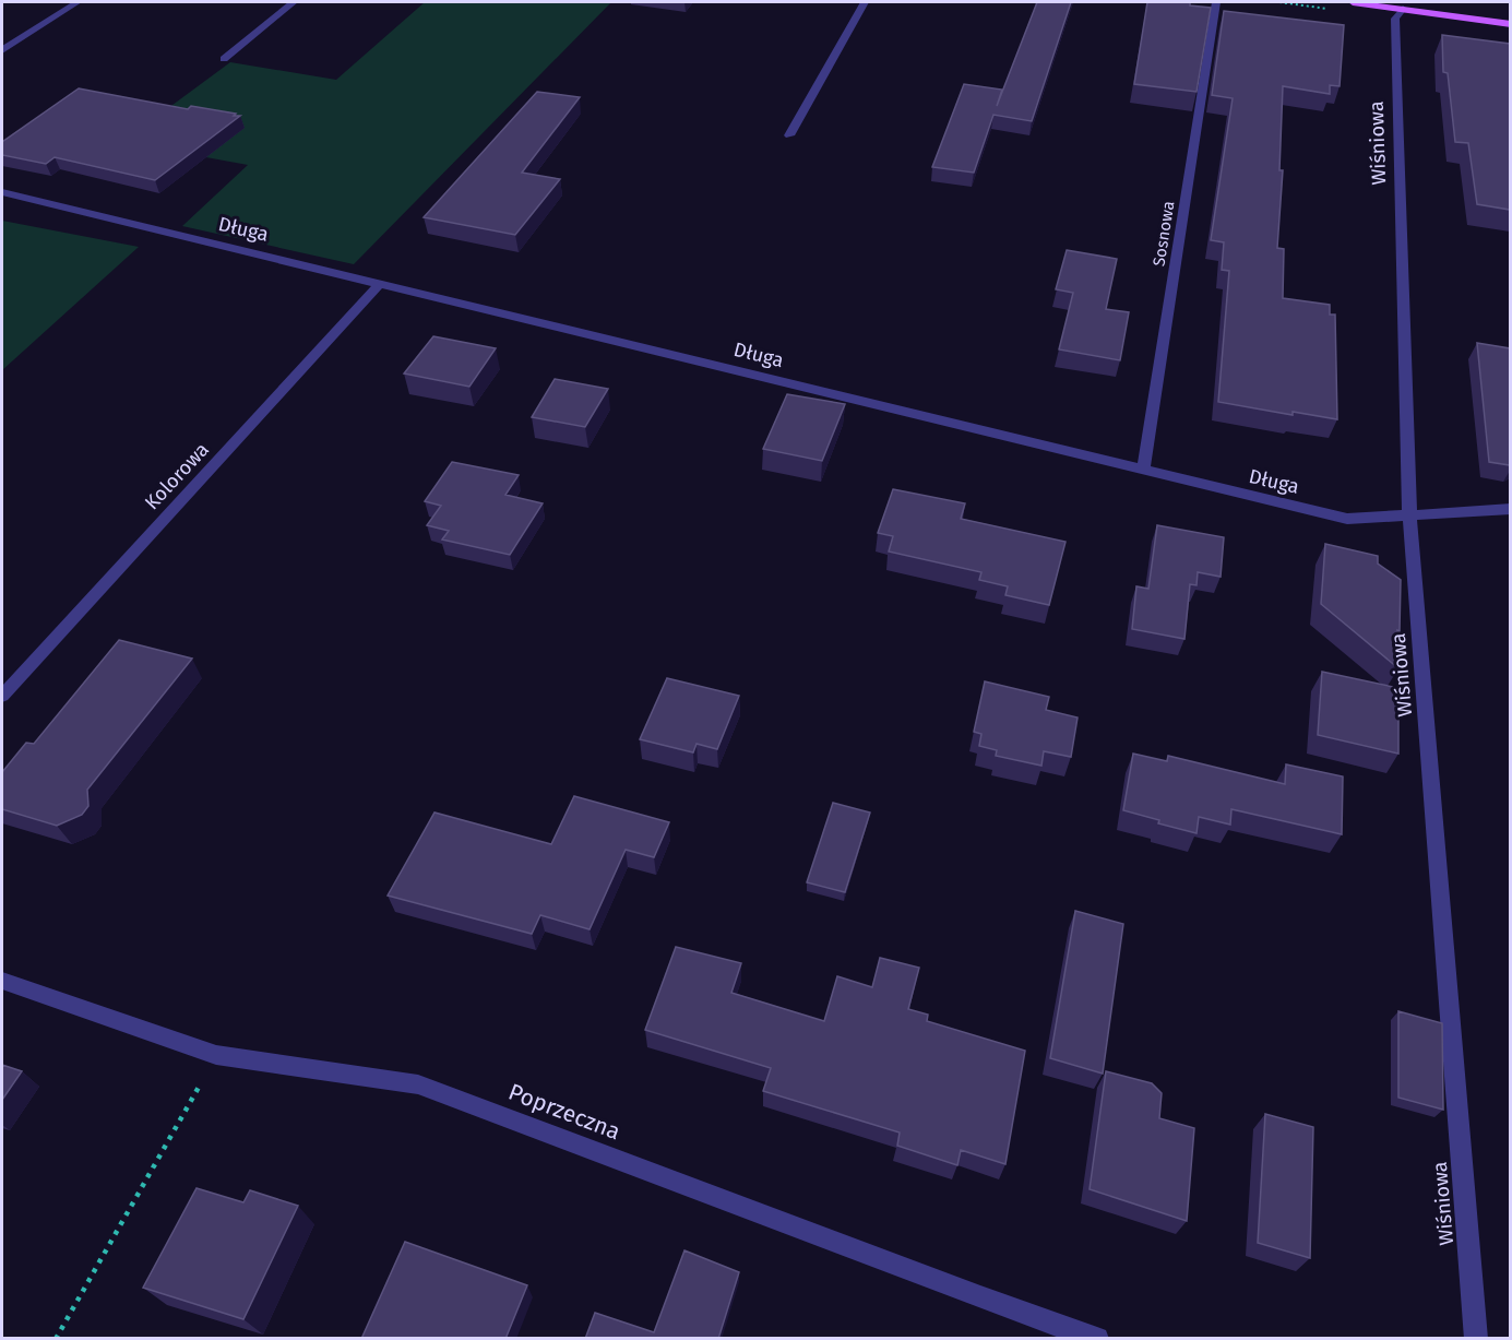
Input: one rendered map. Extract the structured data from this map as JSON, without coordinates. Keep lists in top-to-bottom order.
{
  "streets": {
    "street": [
      "Wiśniowa",
      "Długa",
      "Sosnowa",
      "Kolorowa",
      "Poprzeczna"
    ]
  },
  "crossings": [
    ["Wiśniowa", "Długa"],
    ["Długa", "Sosnowa"],
    ["Długa", "Kolorowa"]
  ]
}
